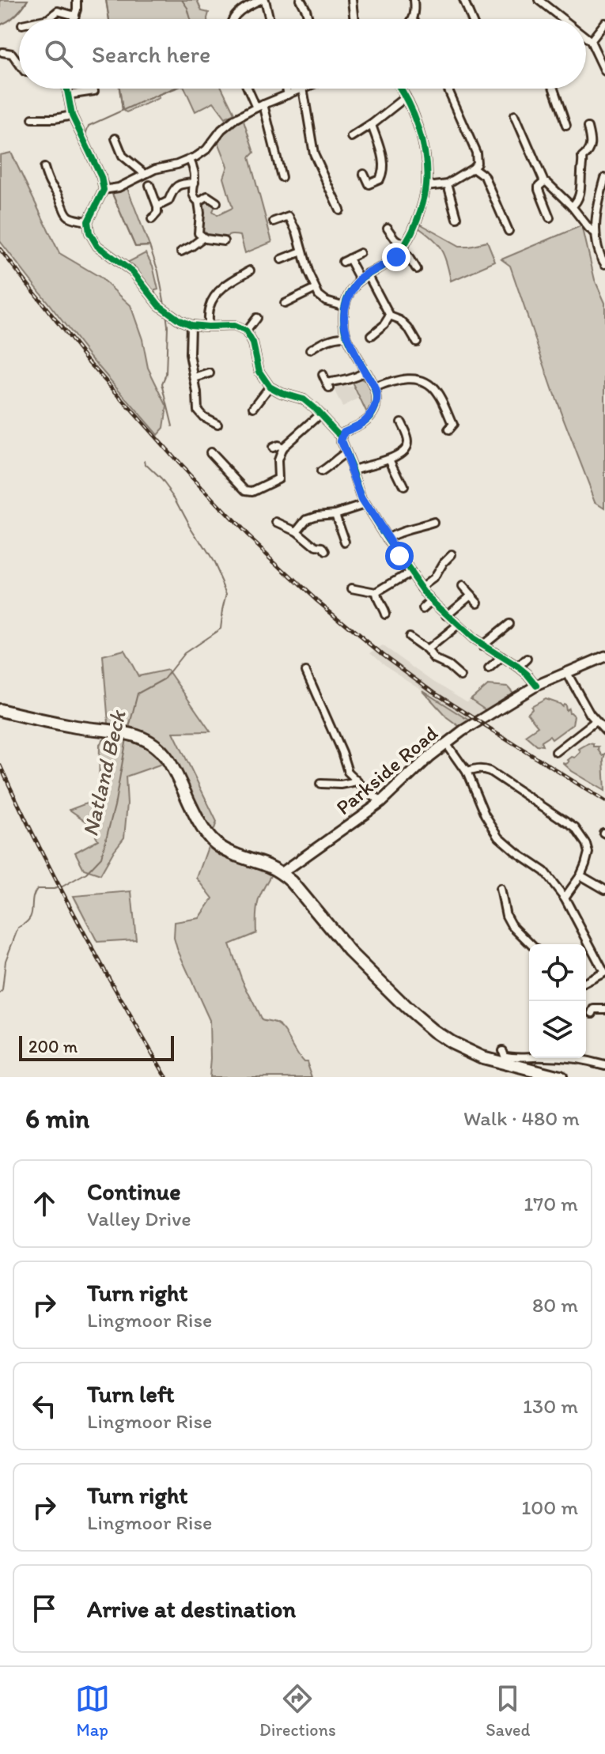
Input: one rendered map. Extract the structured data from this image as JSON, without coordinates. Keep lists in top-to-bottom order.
{
  "streets": {
    "street": ["Parkside Road"]
  },
  "water": ["Natland Beck"],
  "scale_bar": "200 m",
  "page": {
    "search": "Search here",
    "scale": "200 m",
    "heading": ["6 min", "Walk · 480 m"],
    "list": [
      ["Continue", "Valley Drive", "170 m"],
      ["Turn right", "Lingmoor Rise", "80 m"],
      ["Turn left", "Lingmoor Rise", "130 m"],
      ["Turn right", "Lingmoor Rise", "100 m"],
      "Arrive at destination"
    ],
    "nav": ["Map", "Directions", "Saved"]
  }
}
